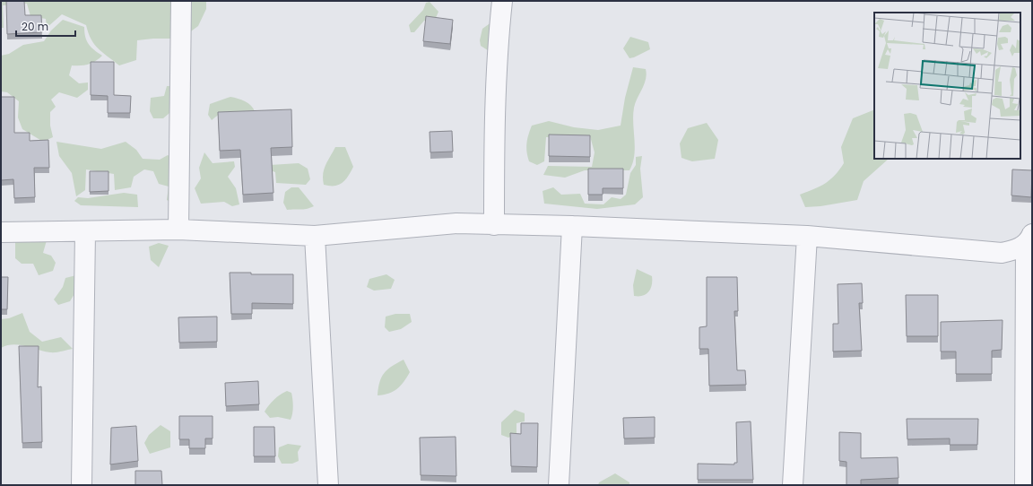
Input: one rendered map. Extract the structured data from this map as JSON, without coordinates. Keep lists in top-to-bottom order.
{
  "scale_bar": "20 m"
}
